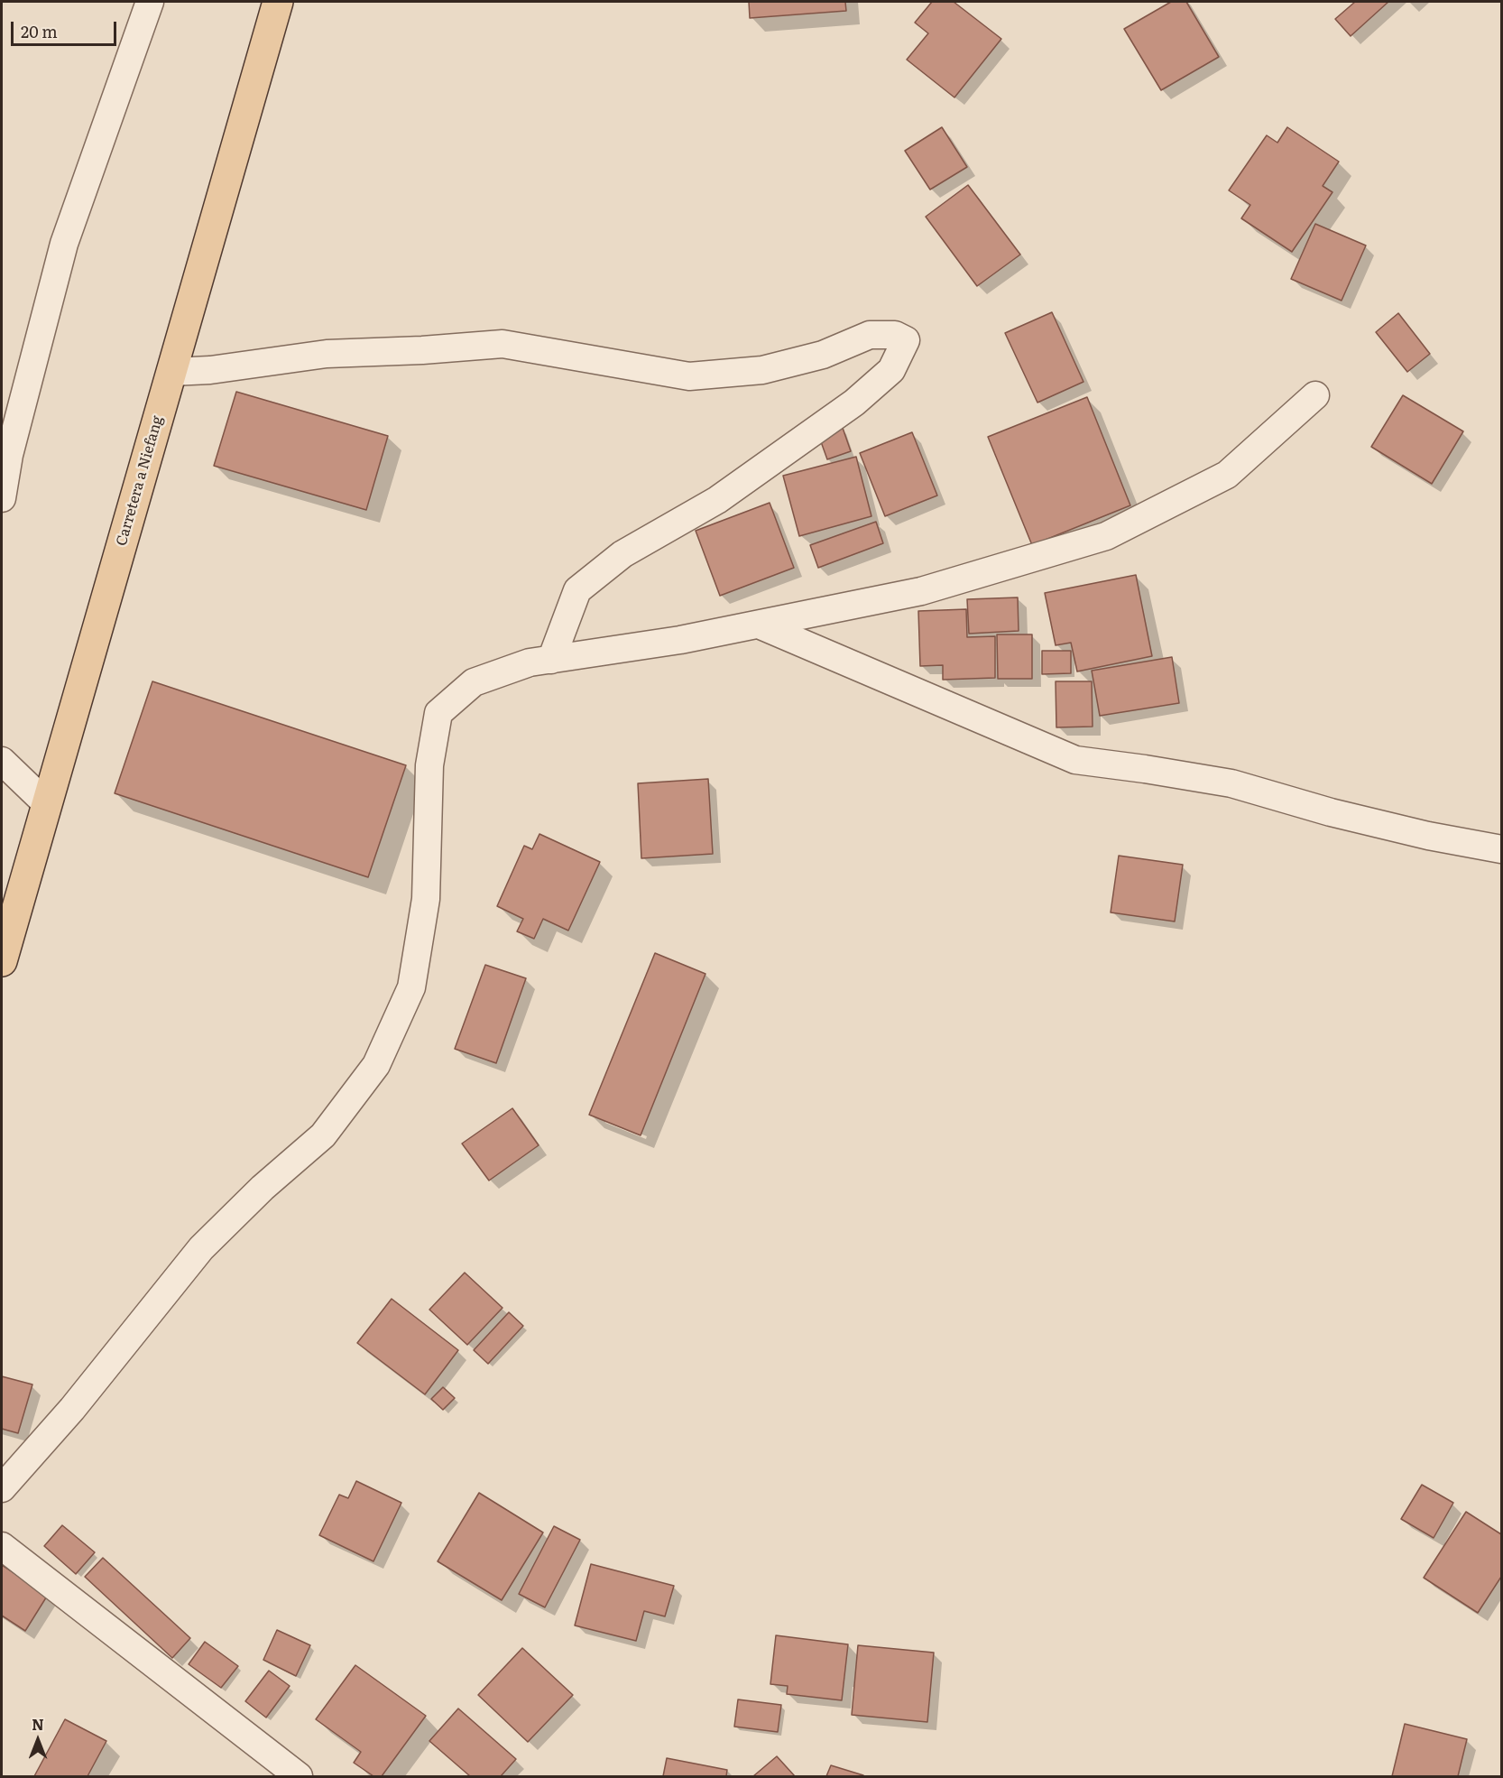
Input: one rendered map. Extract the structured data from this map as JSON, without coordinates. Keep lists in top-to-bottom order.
{
  "streets": {
    "main road": ["Carretera a Niefang"]
  },
  "scale_bar": "20 m",
  "north": "top"
}
